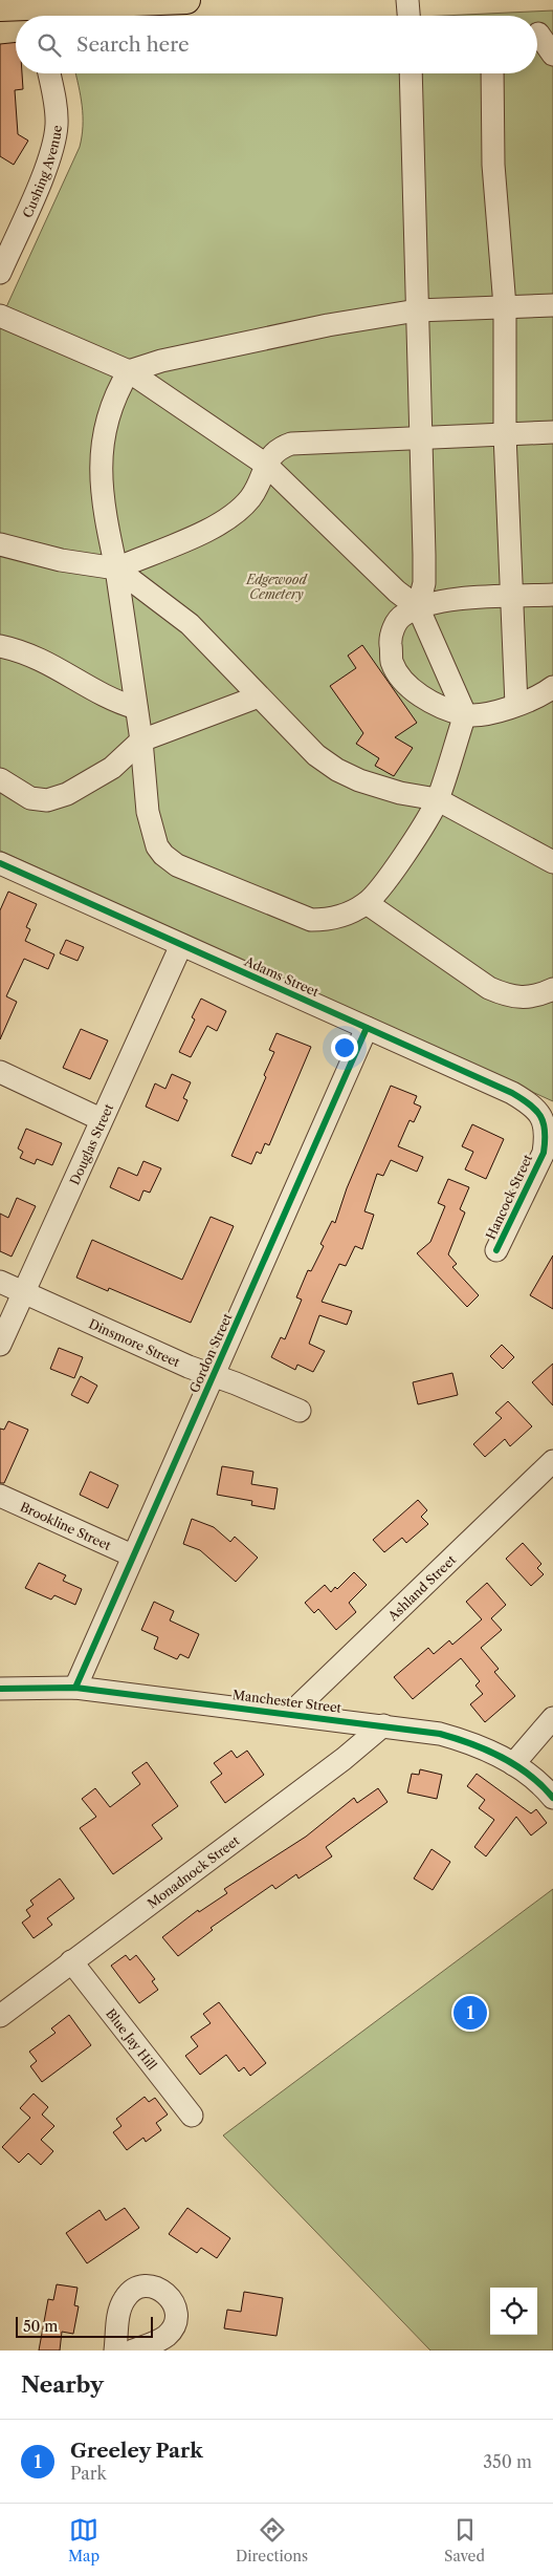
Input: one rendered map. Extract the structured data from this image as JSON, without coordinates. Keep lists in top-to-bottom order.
{
  "streets": {
    "street": [
      "Cushing Avenue",
      "Adams Street",
      "Douglas Street",
      "Hancock Street",
      "Dinsmore Street",
      "Gordon Street",
      "Brookline Street",
      "Ashland Street",
      "Manchester Street",
      "Monadnock Street",
      "Blue Jay Hill"
    ]
  },
  "crossings": [
    ["Adams Street", "Douglas Street"],
    ["Adams Street", "Hancock Street"],
    ["Adams Street", "Gordon Street"],
    ["Douglas Street", "Dinsmore Street"],
    ["Dinsmore Street", "Gordon Street"],
    ["Gordon Street", "Brookline Street"],
    ["Gordon Street", "Manchester Street"],
    ["Ashland Street", "Manchester Street"],
    ["Manchester Street", "Monadnock Street"],
    ["Monadnock Street", "Blue Jay Hill"]
  ],
  "parks": ["Edgewood Cemetery"],
  "scale_bar": "50 m",
  "page": {
    "search": "Search here",
    "pins": "1",
    "scale": "50 m",
    "heading": "Nearby",
    "list": [
      {
        "mark": "1",
        "name": "Greeley Park",
        "note": "Park",
        "value": "350 m"
      }
    ],
    "nav": ["Map", "Directions", "Saved"]
  }
}
